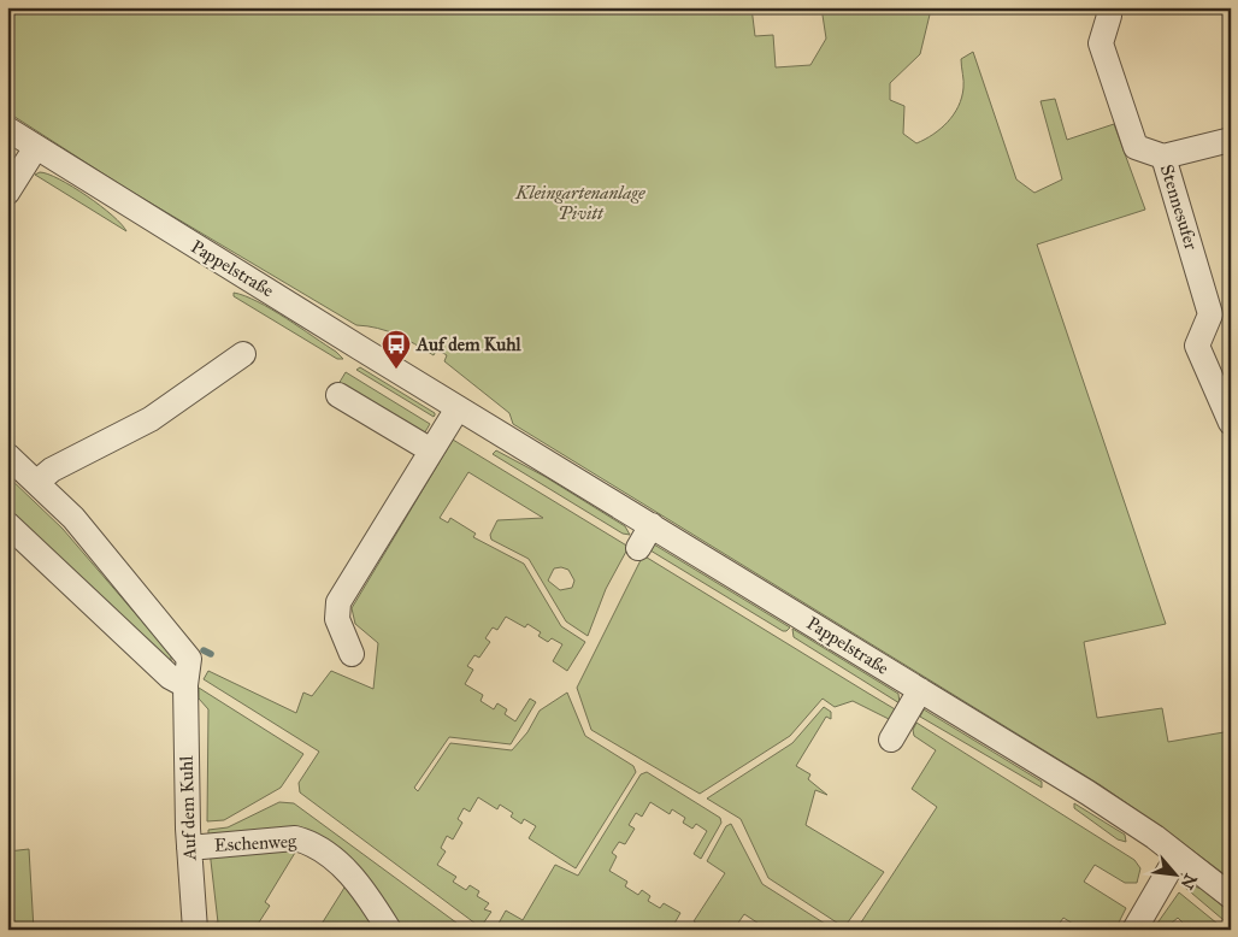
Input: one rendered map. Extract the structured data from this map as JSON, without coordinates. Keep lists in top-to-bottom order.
{
  "streets": {
    "street": [
      "Stennesufer",
      "Pappelstraße",
      "Auf dem Kuhl",
      "Eschenweg"
    ]
  },
  "crossings": [
    ["Auf dem Kuhl", "Eschenweg"]
  ],
  "parks": ["Kleingartenanlage Pivitt"],
  "places": {
    "bus stop": ["Auf dem Kuhl"]
  },
  "north": "bottom right"
}
